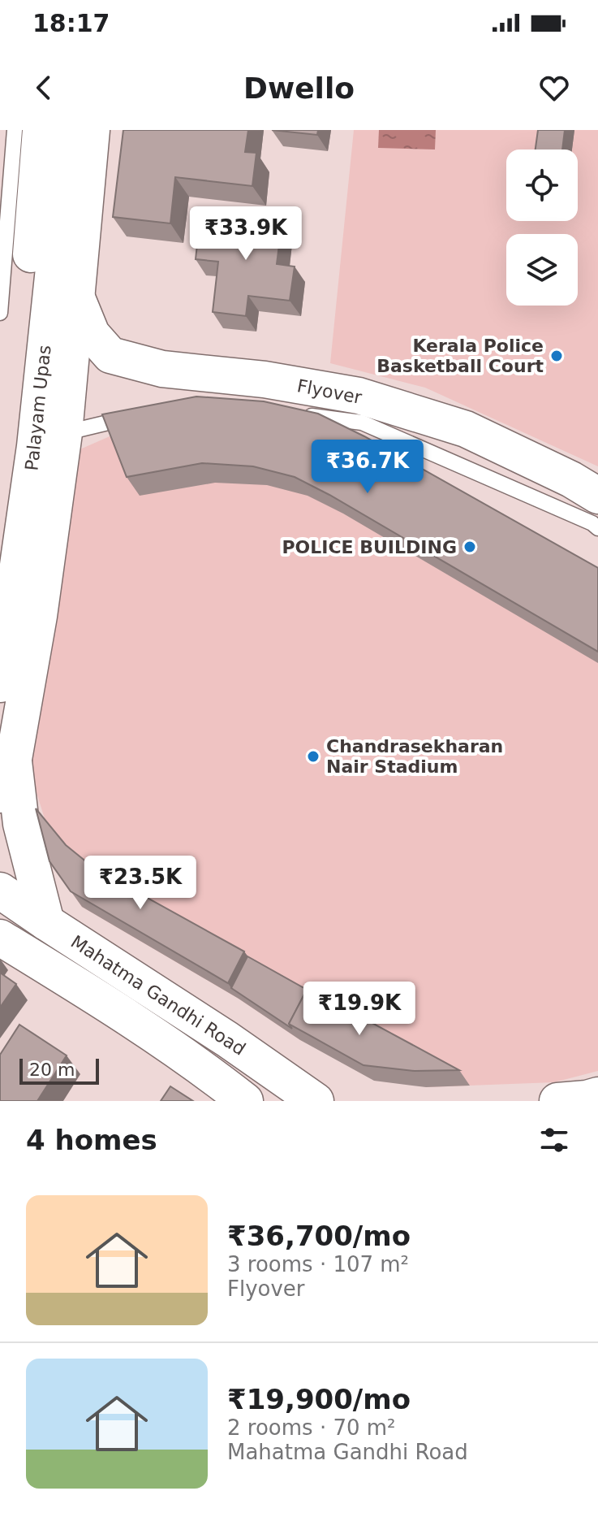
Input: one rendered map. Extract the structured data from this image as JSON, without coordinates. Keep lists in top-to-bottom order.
{
  "streets": {
    "main road": ["Flyover", "Palayam Upas", "Mahatma Gandhi Road"]
  },
  "places": ["Kerala Police Basketball Court", "POLICE BUILDING", "Chandrasekharan Nair Stadium"],
  "scale_bar": "20 m",
  "page": {
    "status": "18:17",
    "header": "Dwello",
    "price": [
      "₹33.9K",
      "₹36.7K",
      "₹23.5K",
      "₹19.9K"
    ],
    "scale": "20 m",
    "heading": "4 homes",
    "list": [
      {
        "name": "₹36,700/mo",
        "note": "3 rooms · 107 m² · Flyover"
      },
      {
        "name": "₹19,900/mo",
        "note": "2 rooms · 70 m² · Mahatma Gandhi Road"
      }
    ]
  }
}
